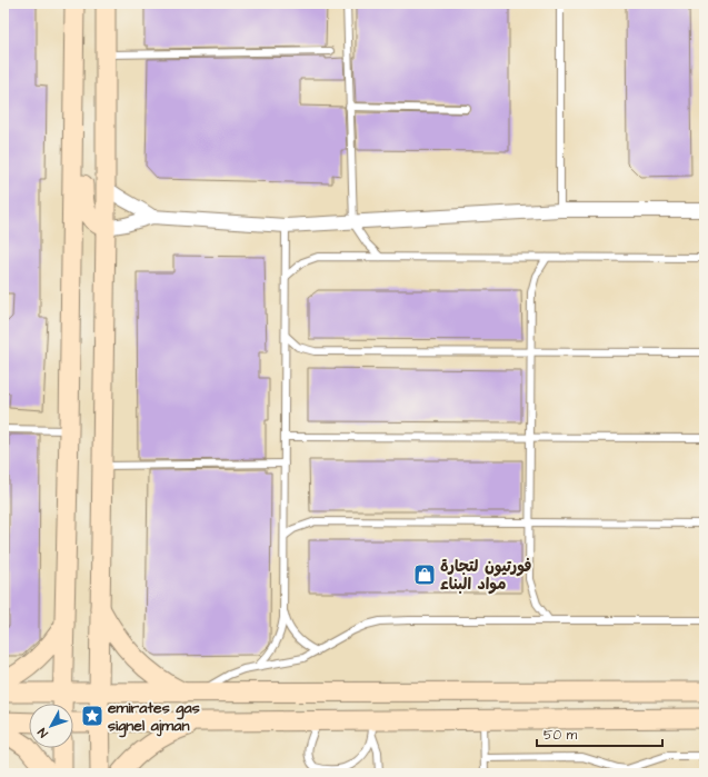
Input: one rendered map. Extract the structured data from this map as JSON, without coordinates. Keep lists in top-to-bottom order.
{
  "places": {
    "shop": ["فورتيون لتجارة مواد البناء"],
    "place": ["emirates gas signel ajman"]
  },
  "scale_bar": "50 m",
  "north": "bottom left"
}
